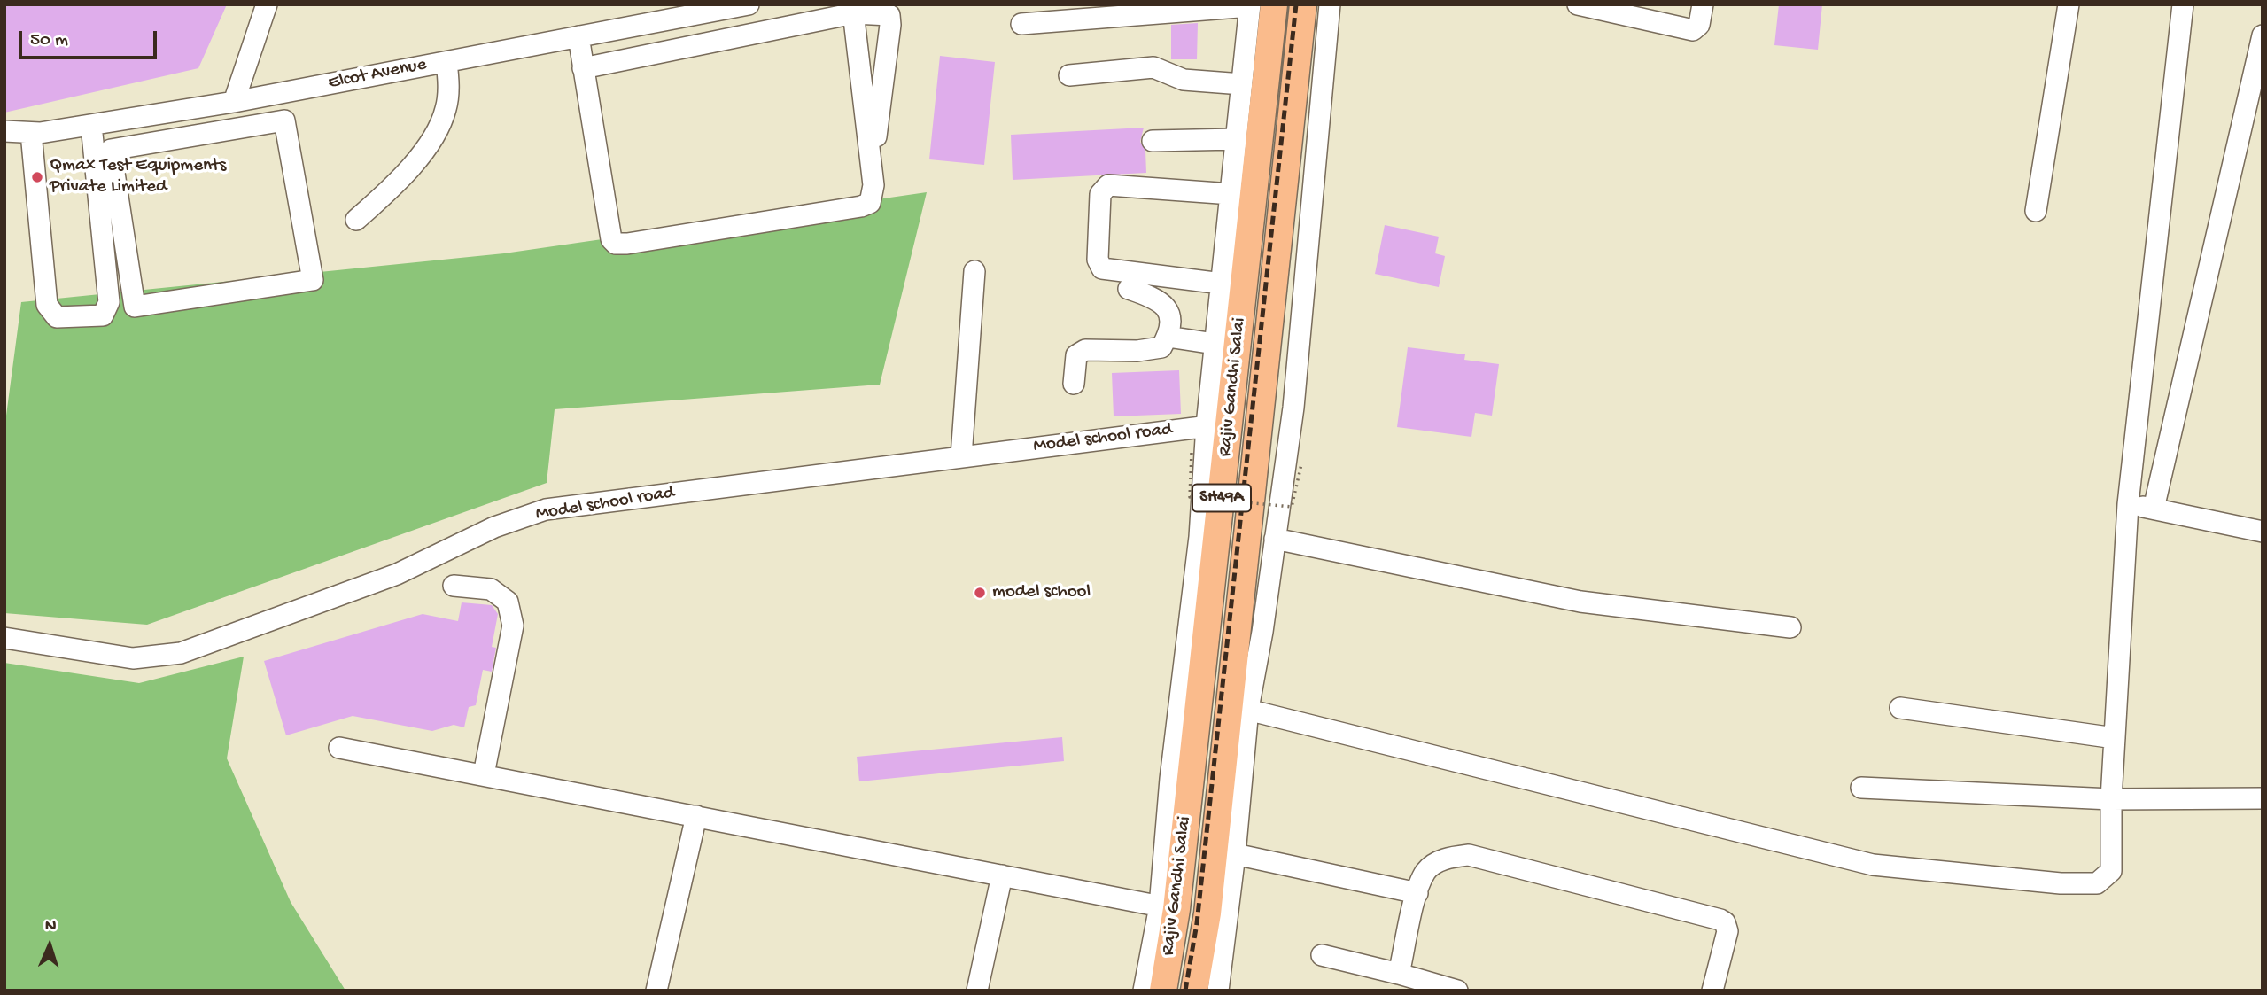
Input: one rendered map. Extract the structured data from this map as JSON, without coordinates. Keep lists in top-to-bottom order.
{
  "streets": {
    "main road": ["Rajiv Gandhi Salai", "SH49A"],
    "street": ["Elcot Avenue", "Model school road"]
  },
  "crossings": [
    ["Rajiv Gandhi Salai", "Model school road"]
  ],
  "places": ["Qmax Test Equipments Private Limited", "model school"],
  "scale_bar": "50 m",
  "north": "top"
}
